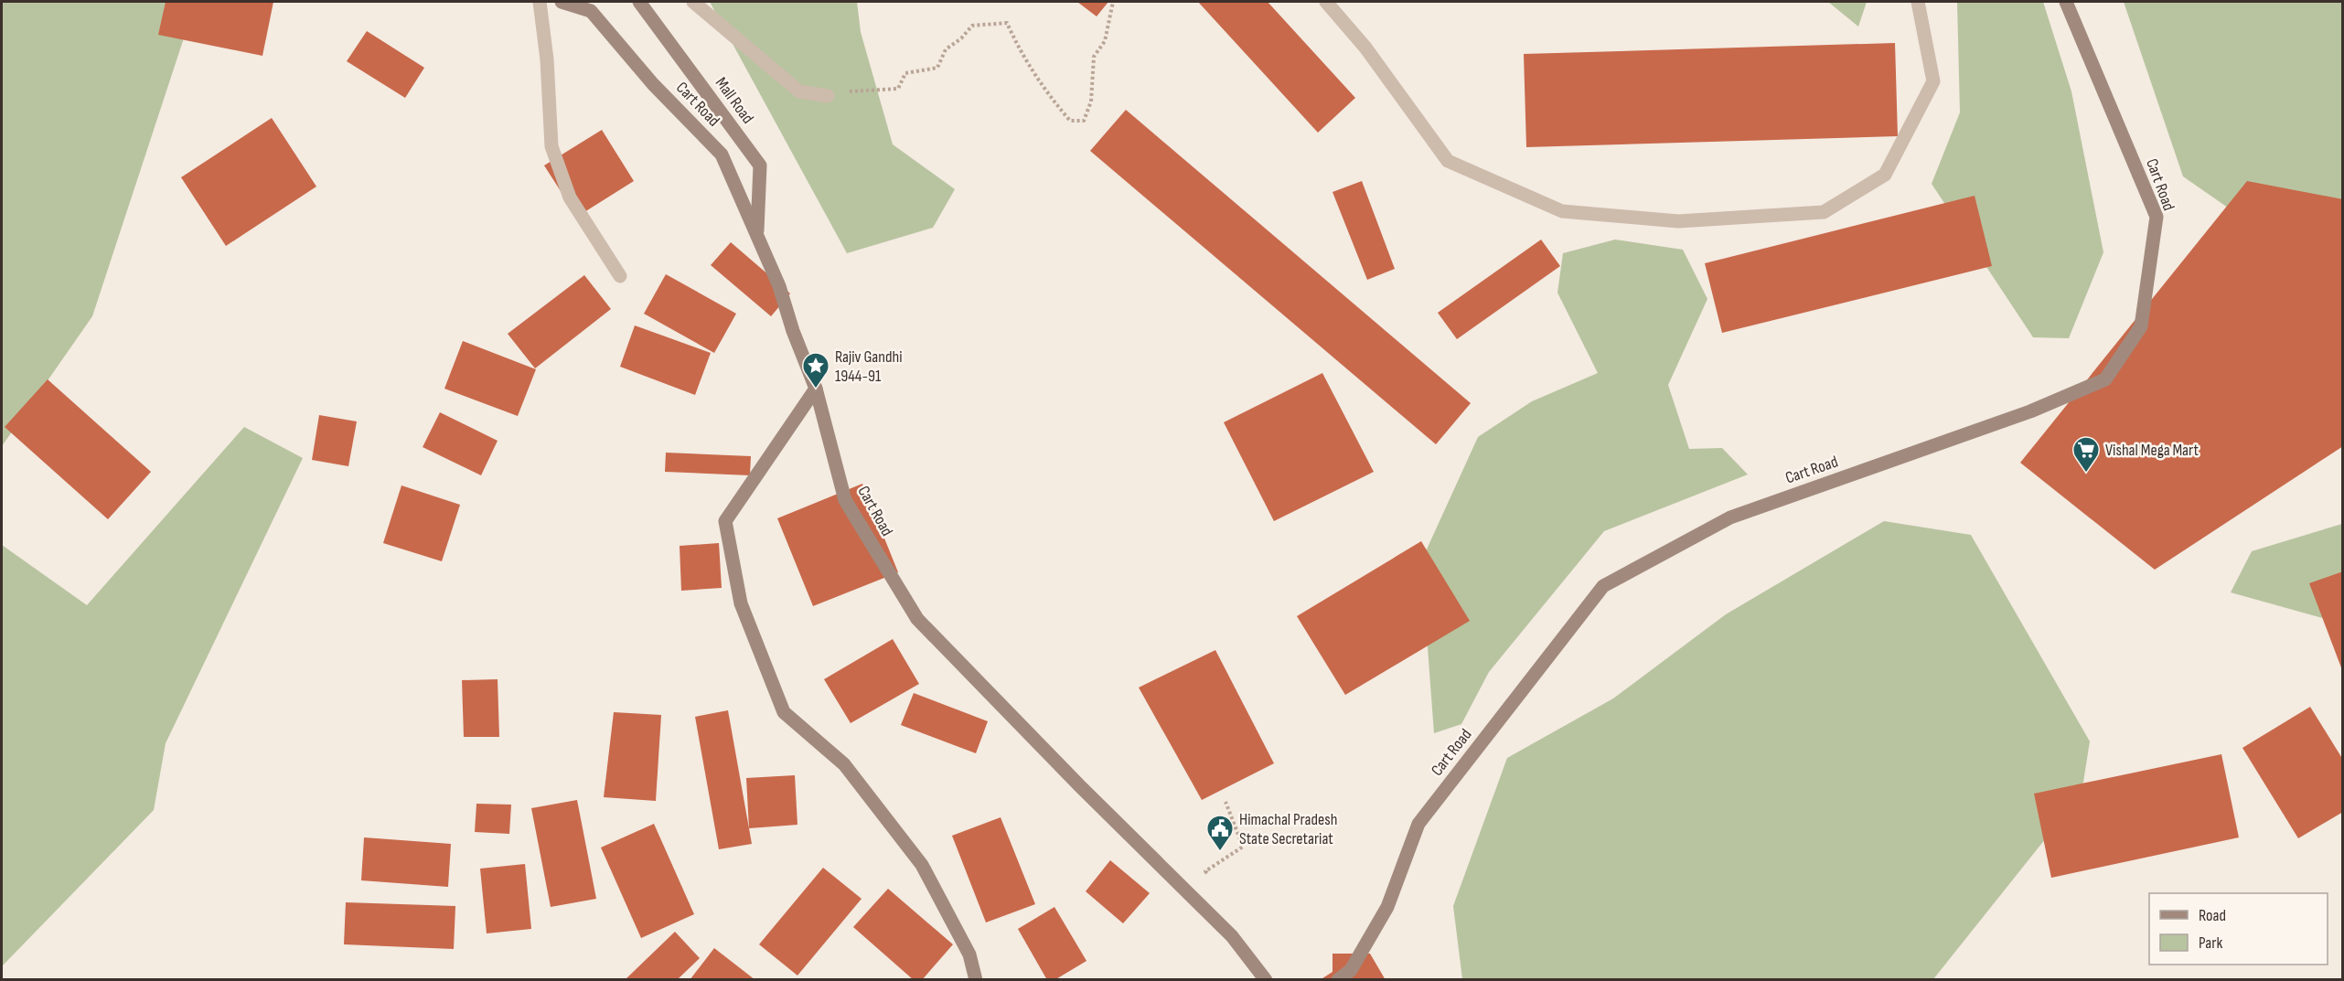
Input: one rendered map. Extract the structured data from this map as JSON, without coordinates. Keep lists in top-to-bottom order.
{
  "streets": {
    "main road": ["Mall Road", "Cart Road"]
  },
  "crossings": [
    ["Mall Road", "Cart Road"]
  ],
  "places": {
    "place": ["Rajiv Gandhi 1944-91"],
    "supermarket": ["Vishal Mega Mart"],
    "public building": ["Himachal Pradesh State Secretariat"]
  },
  "legend": ["Road", "Park"]
}
